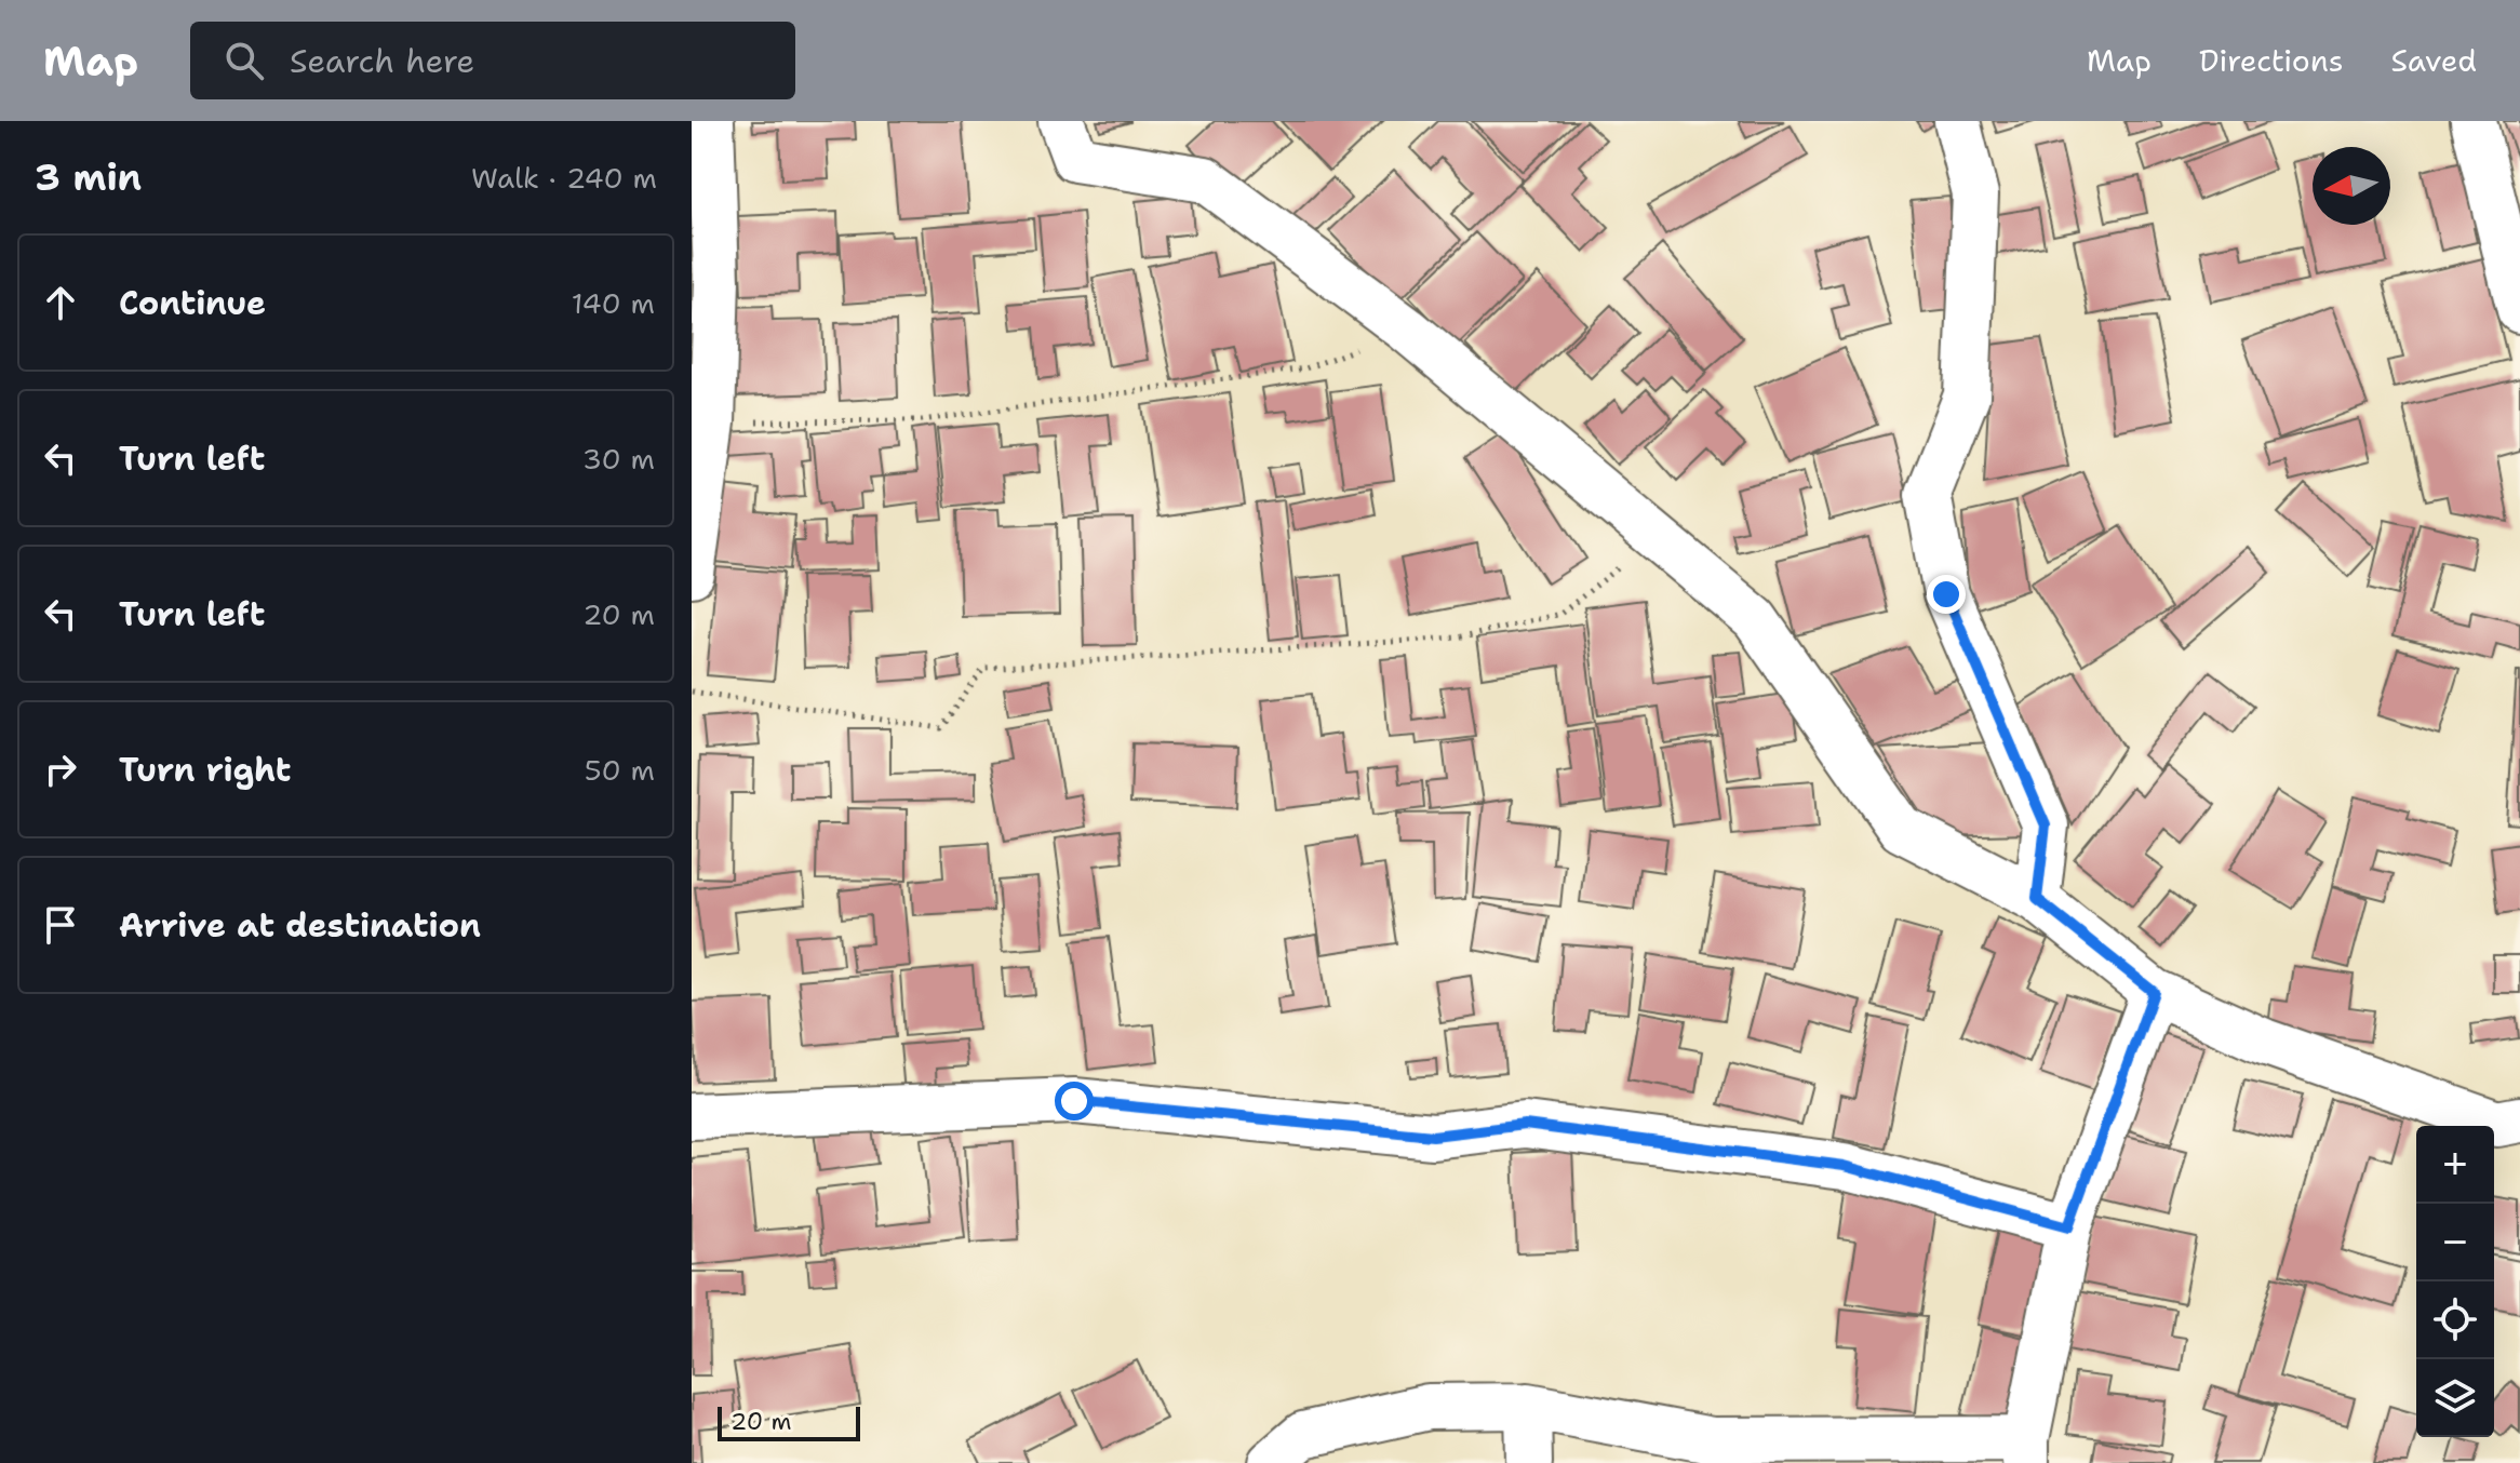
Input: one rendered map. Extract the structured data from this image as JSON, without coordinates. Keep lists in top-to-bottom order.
{
  "scale_bar": "20 m",
  "north": "left",
  "page": {
    "header": "Map",
    "search": "Search here",
    "nav": ["Map", "Directions", "Saved"],
    "heading": ["3 min", "Walk · 240 m"],
    "list": [
      ["Continue", "140 m"],
      ["Turn left", "30 m"],
      ["Turn left", "20 m"],
      ["Turn right", "50 m"],
      "Arrive at destination"
    ],
    "map_buttons": ["+", "−"],
    "scale": "20 m"
  }
}
